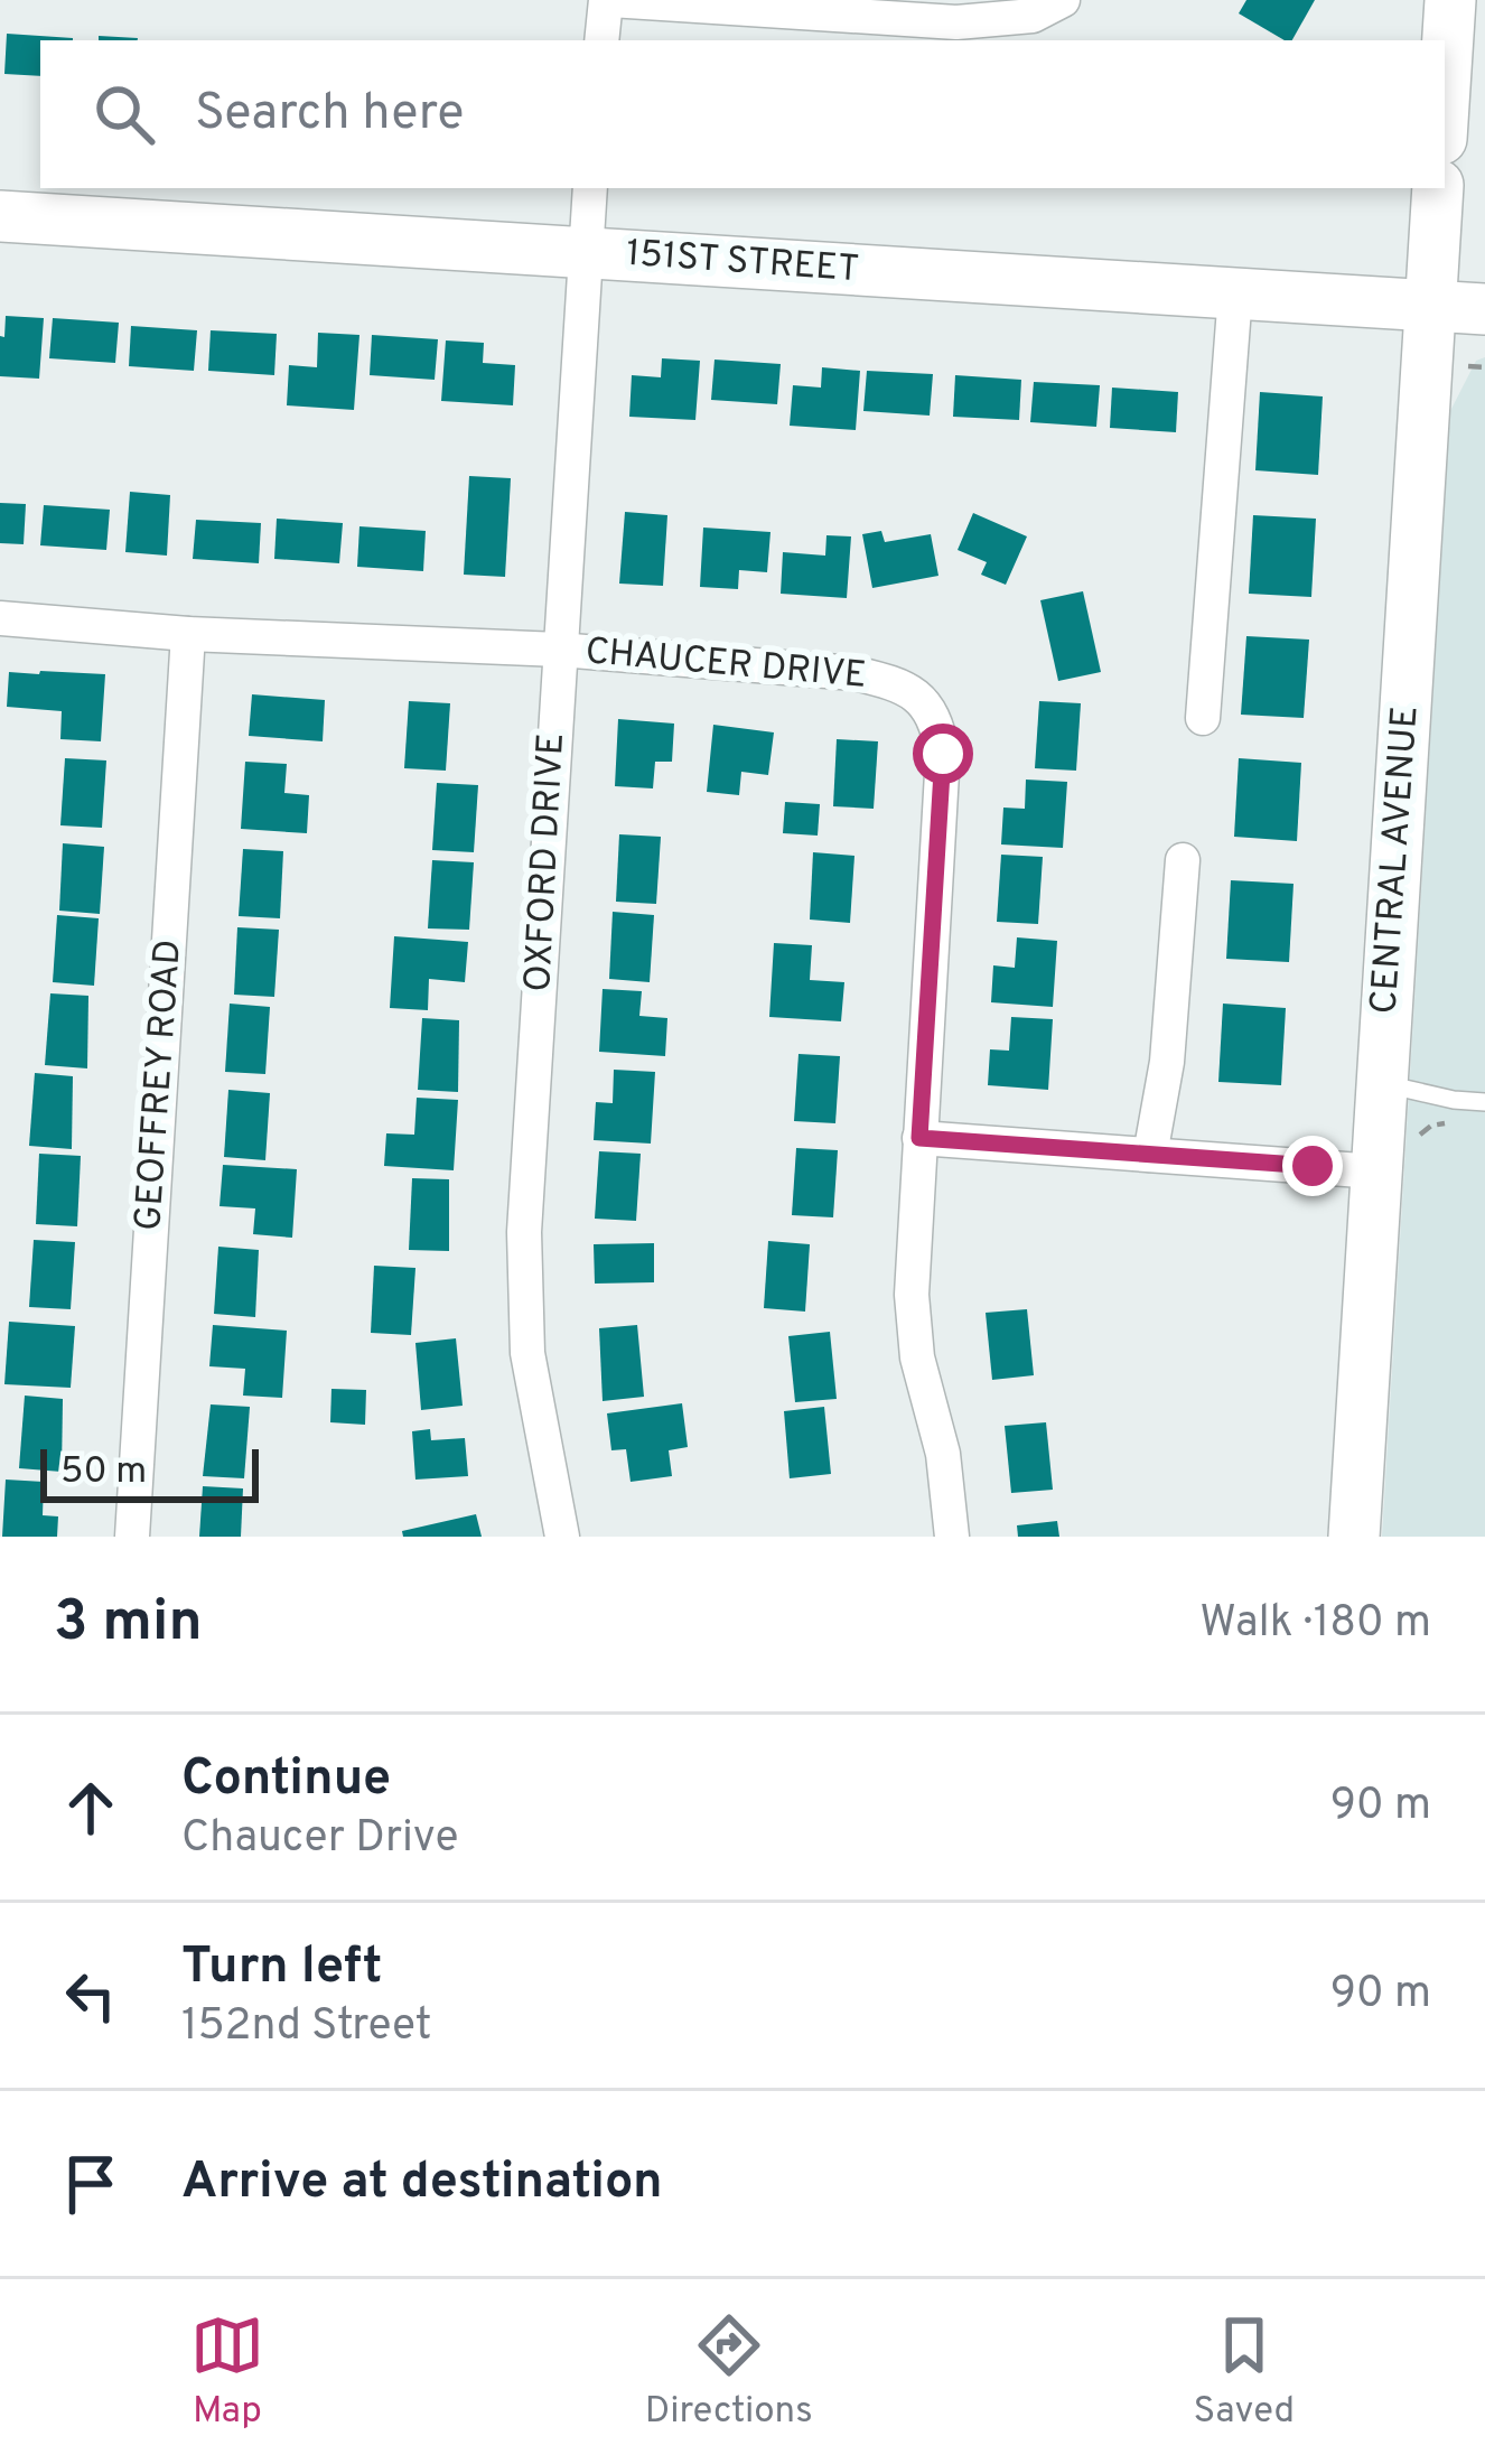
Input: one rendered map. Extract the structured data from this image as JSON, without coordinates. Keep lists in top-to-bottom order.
{
  "streets": {
    "street": [
      "151ST STREET",
      "CHAUCER DRIVE",
      "CENTRAL AVENUE",
      "OXFORD DRIVE",
      "GEOFFREY ROAD"
    ]
  },
  "crossings": [
    ["151ST STREET", "CENTRAL AVENUE"],
    ["151ST STREET", "OXFORD DRIVE"],
    ["CHAUCER DRIVE", "OXFORD DRIVE"],
    ["CHAUCER DRIVE", "GEOFFREY ROAD"]
  ],
  "scale_bar": "50 m",
  "page": {
    "search": "Search here",
    "scale": "50 m",
    "heading": ["3 min", "Walk · 180 m"],
    "list": [
      ["Continue", "Chaucer Drive", "90 m"],
      ["Turn left", "152nd Street", "90 m"],
      "Arrive at destination"
    ],
    "nav": ["Map", "Directions", "Saved"]
  }
}
